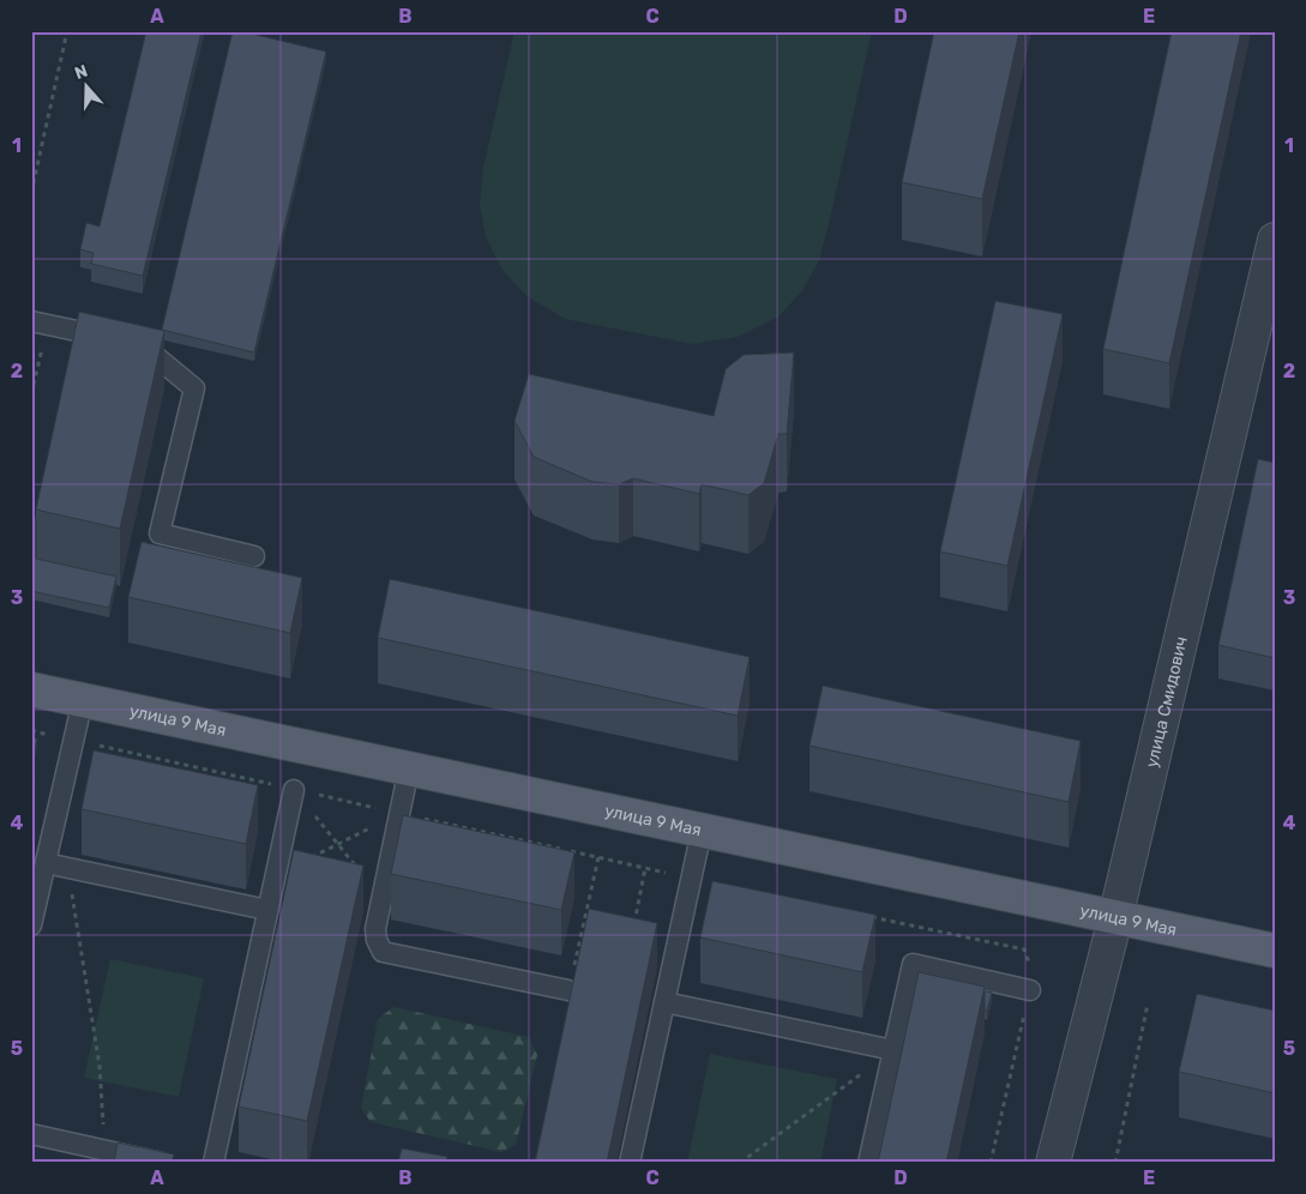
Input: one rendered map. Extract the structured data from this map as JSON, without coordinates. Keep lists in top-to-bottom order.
{
  "streets": {
    "main road": ["улица 9 Мая"],
    "street": ["улица Смидович"]
  },
  "crossings": [
    ["улица Смидович", "улица 9 Мая"]
  ],
  "north": "top",
  "grid": {
    "columns": [
      "A",
      "B",
      "C",
      "D",
      "E"
    ],
    "rows": [
      "1",
      "2",
      "3",
      "4",
      "5"
    ]
  }
}
